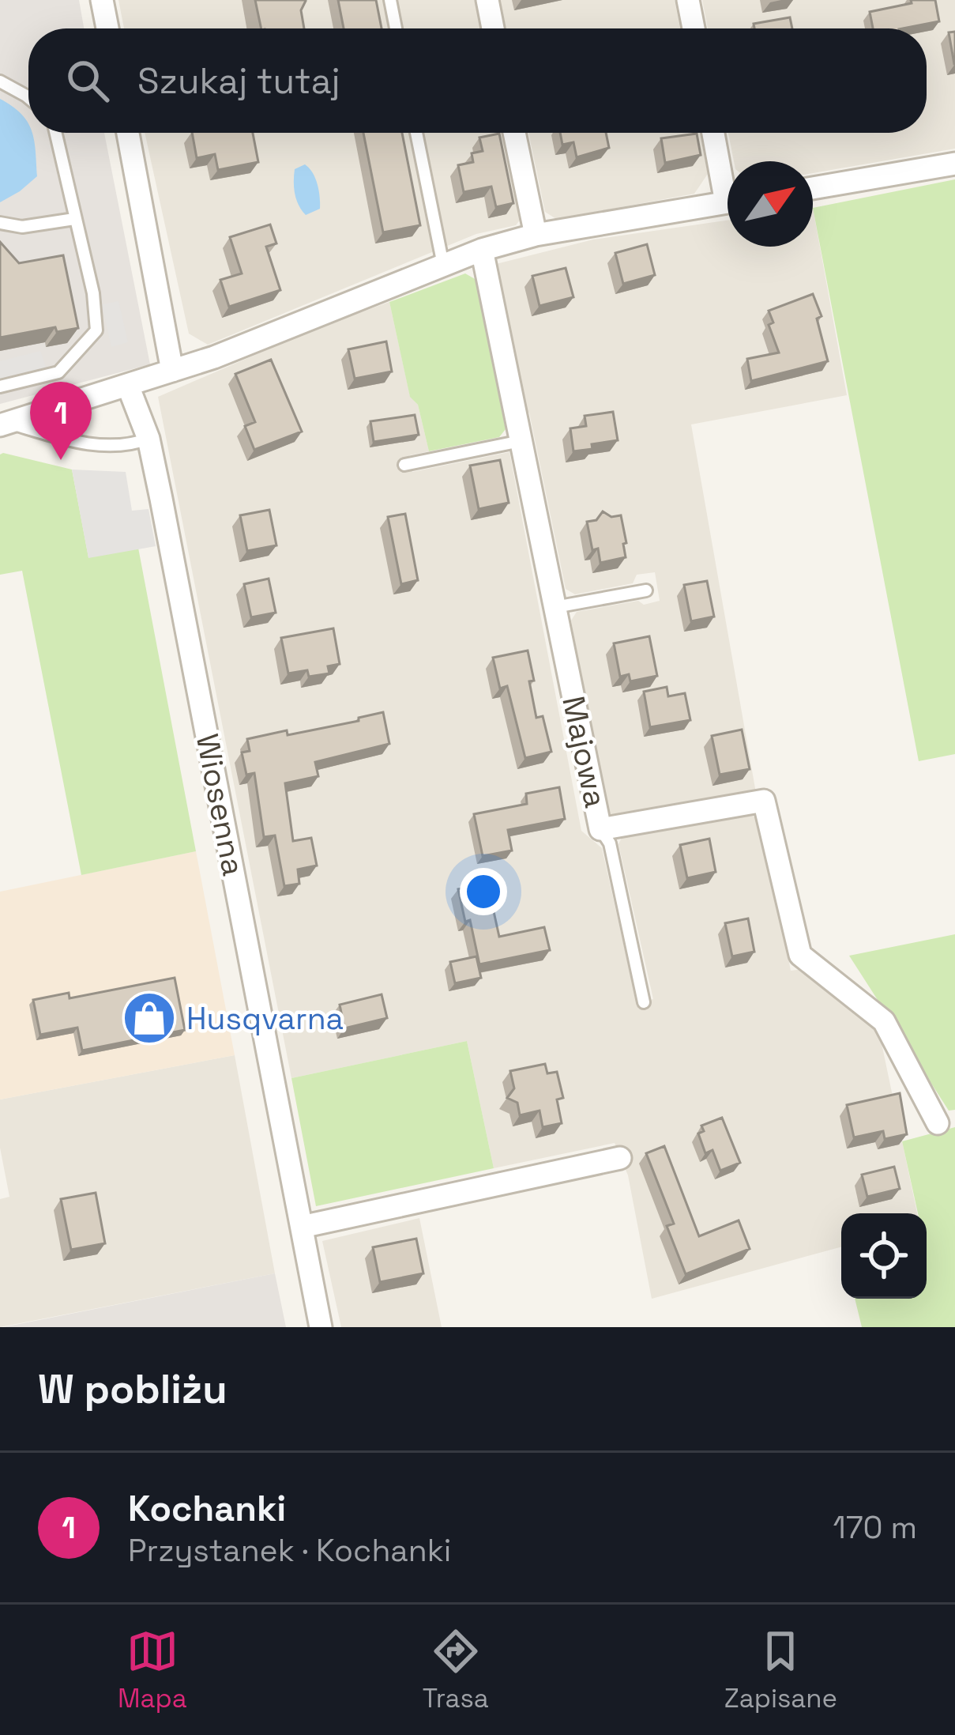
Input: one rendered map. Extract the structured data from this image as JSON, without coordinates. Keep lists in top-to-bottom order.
{
  "streets": {
    "street": ["Majowa", "Wiosenna"]
  },
  "places": {
    "shop": ["Husqvarna"]
  },
  "north": "top right",
  "page": {
    "search": "Szukaj tutaj",
    "pins": "1",
    "heading": "W pobliżu",
    "list": [
      {
        "mark": "1",
        "name": "Kochanki",
        "note": "Przystanek · Kochanki",
        "value": "170 m"
      }
    ],
    "nav": ["Mapa", "Trasa", "Zapisane"]
  }
}
